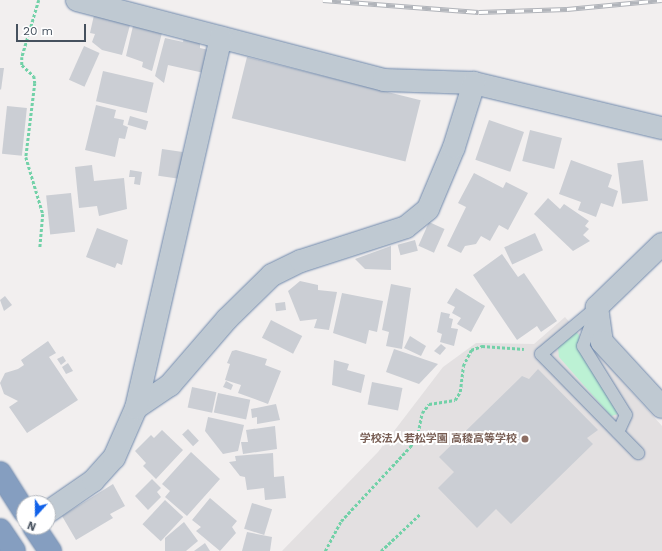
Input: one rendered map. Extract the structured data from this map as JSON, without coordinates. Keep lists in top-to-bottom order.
{
  "places": ["学校法人若松学園 高稜高等学校"],
  "scale_bar": "20 m",
  "north": "bottom"
}
